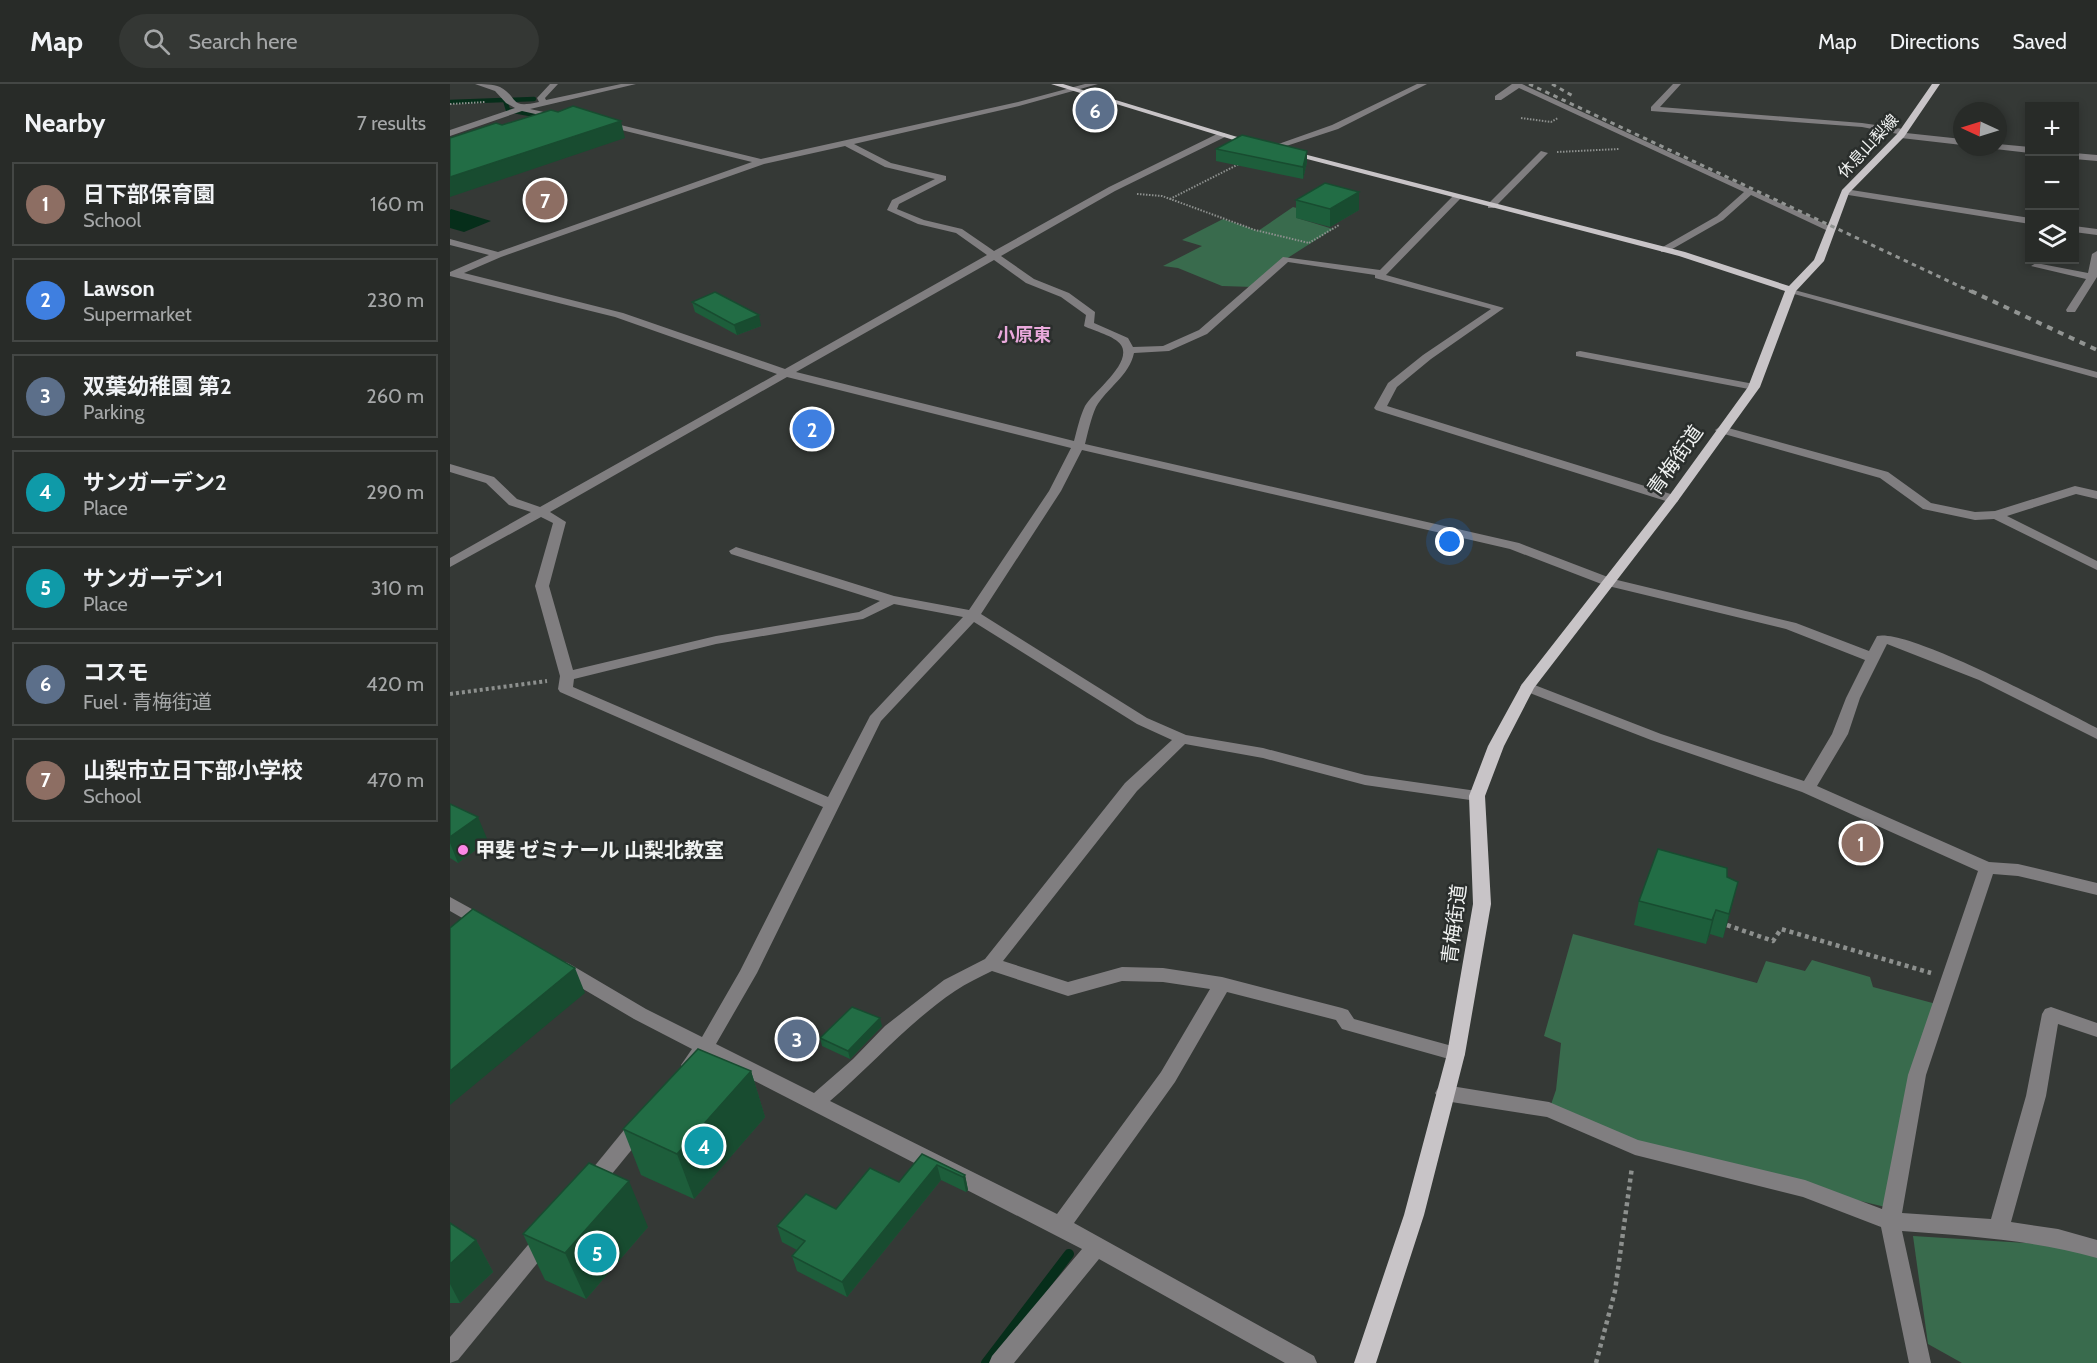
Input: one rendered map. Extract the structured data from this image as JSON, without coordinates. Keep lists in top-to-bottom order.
{
  "streets": {
    "main road": ["休息山梨線", "青梅街道"]
  },
  "crossings": [
    ["休息山梨線", "青梅街道"]
  ],
  "districts": ["小原東"],
  "places": ["甲斐 ゼミナール 山梨北教室"],
  "north": "left",
  "page": {
    "header": "Map",
    "search": "Search here",
    "nav": ["Map", "Directions", "Saved"],
    "heading": ["Nearby", "7 results"],
    "pins": [
      "6",
      "7",
      "2",
      "1",
      "3",
      "4",
      "5"
    ],
    "map_buttons": ["+", "−"],
    "list": [
      {
        "mark": "1",
        "name": "日下部保育園",
        "note": "School",
        "value": "160 m"
      },
      {
        "mark": "2",
        "name": "Lawson",
        "note": "Supermarket",
        "value": "230 m"
      },
      {
        "mark": "3",
        "name": "双葉幼稚園 第2",
        "note": "Parking",
        "value": "260 m"
      },
      {
        "mark": "4",
        "name": "サンガーデン2",
        "note": "Place",
        "value": "290 m"
      },
      {
        "mark": "5",
        "name": "サンガーデン1",
        "note": "Place",
        "value": "310 m"
      },
      {
        "mark": "6",
        "name": "コスモ",
        "note": "Fuel · 青梅街道",
        "value": "420 m"
      },
      {
        "mark": "7",
        "name": "山梨市立日下部小学校",
        "note": "School",
        "value": "470 m"
      }
    ]
  }
}
